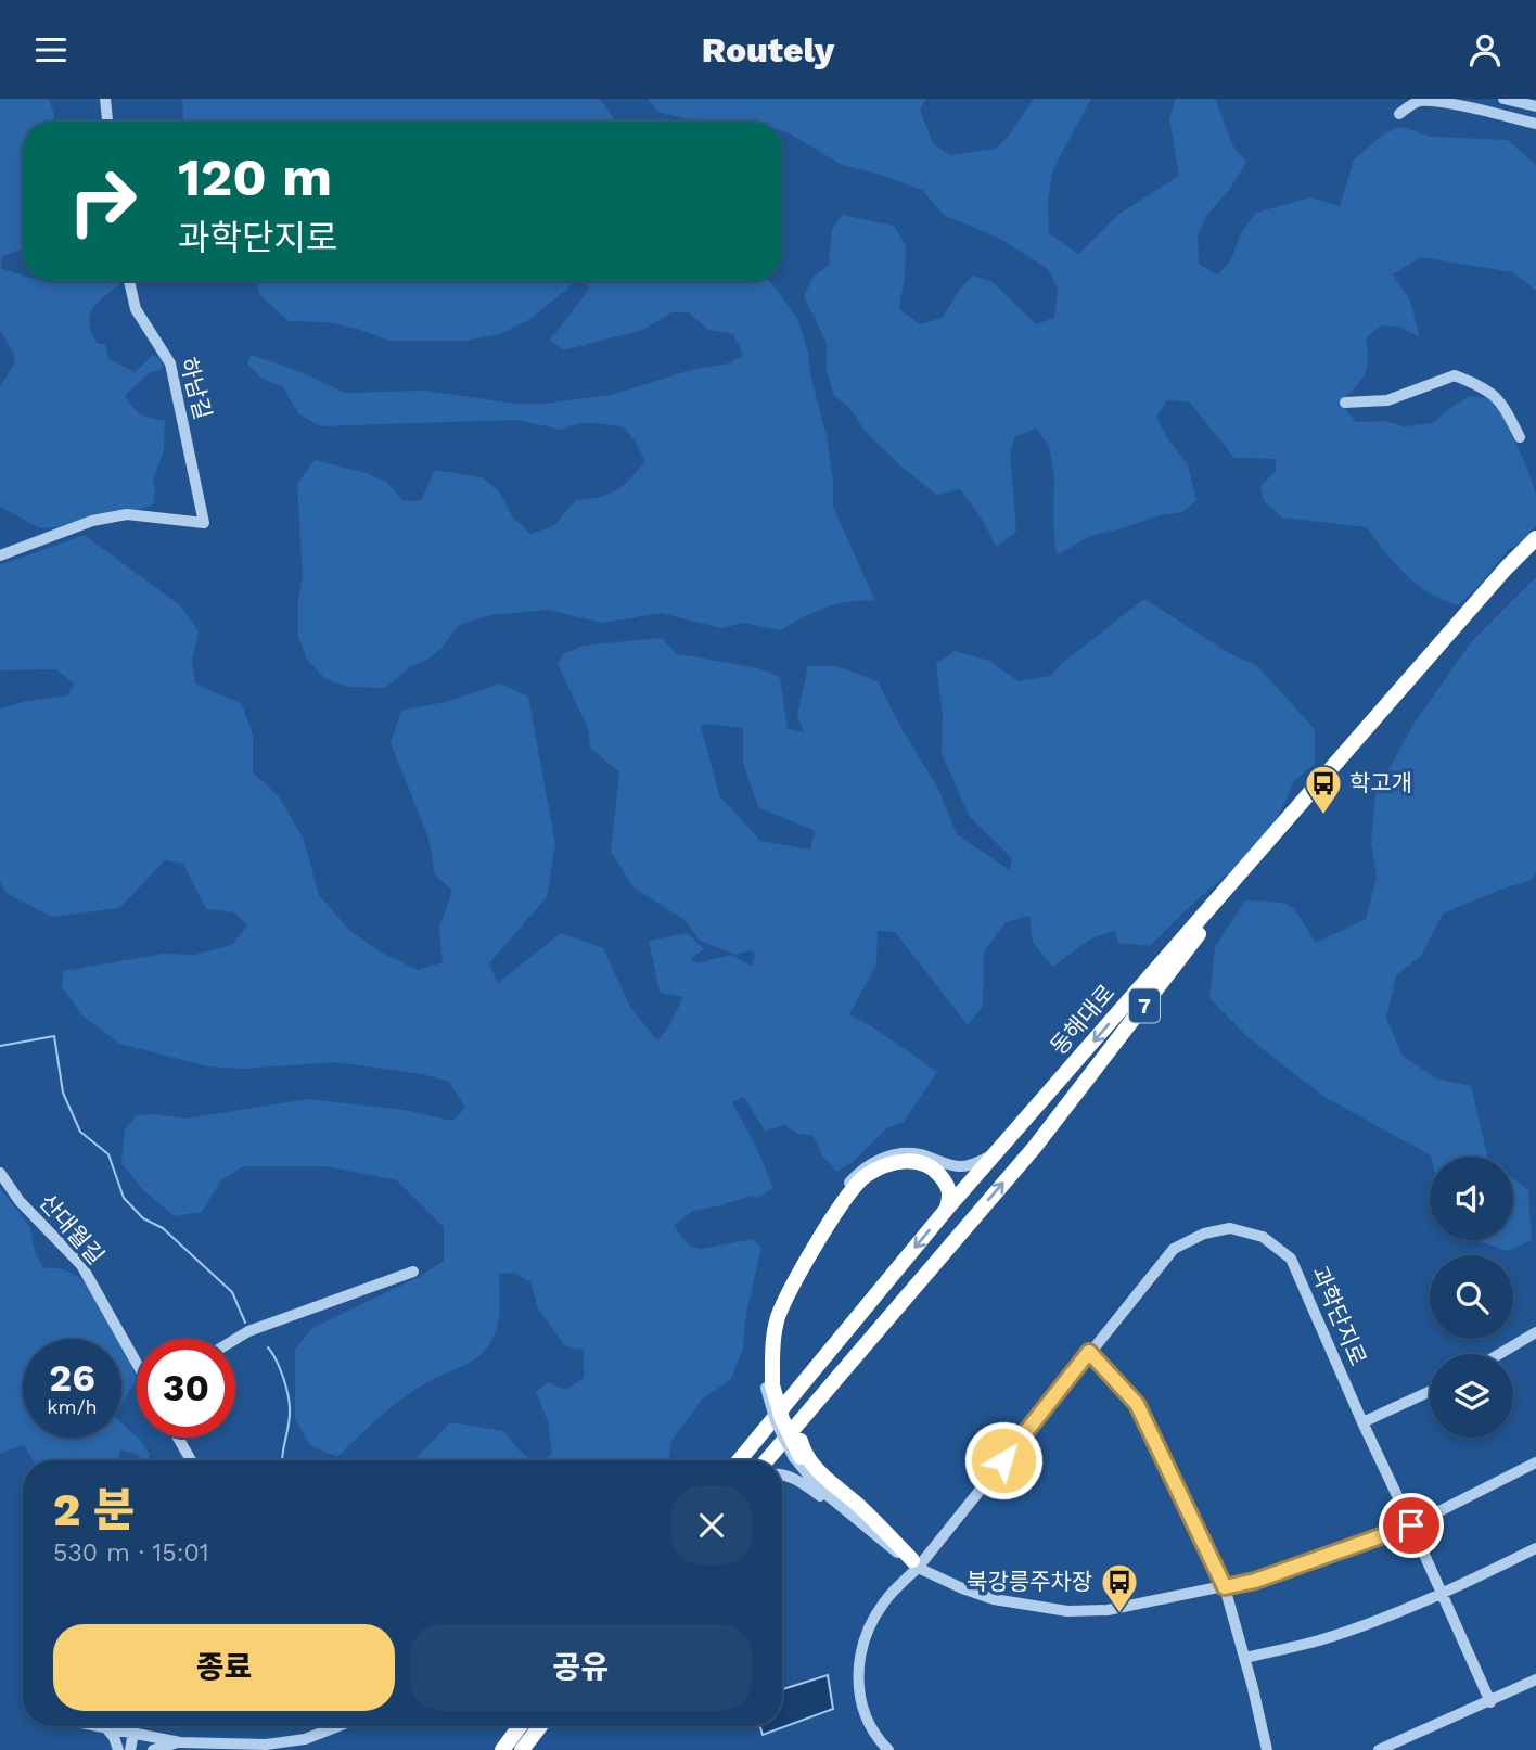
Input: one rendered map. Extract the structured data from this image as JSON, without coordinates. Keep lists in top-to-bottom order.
{
  "streets": {
    "highway": ["7", "동해대로"],
    "street": ["하남길", "산대월길", "과학단지로"]
  },
  "places": {
    "bus stop": ["학고개", "북강릉주차장"]
  },
  "page": {
    "header": "Routely",
    "turn": ["120 m", "과학단지로"],
    "speed": "26 km/h",
    "limit": "30",
    "heading": ["2 분", "530 m · 15:01"],
    "buttons": ["종료", "공유"]
  }
}
